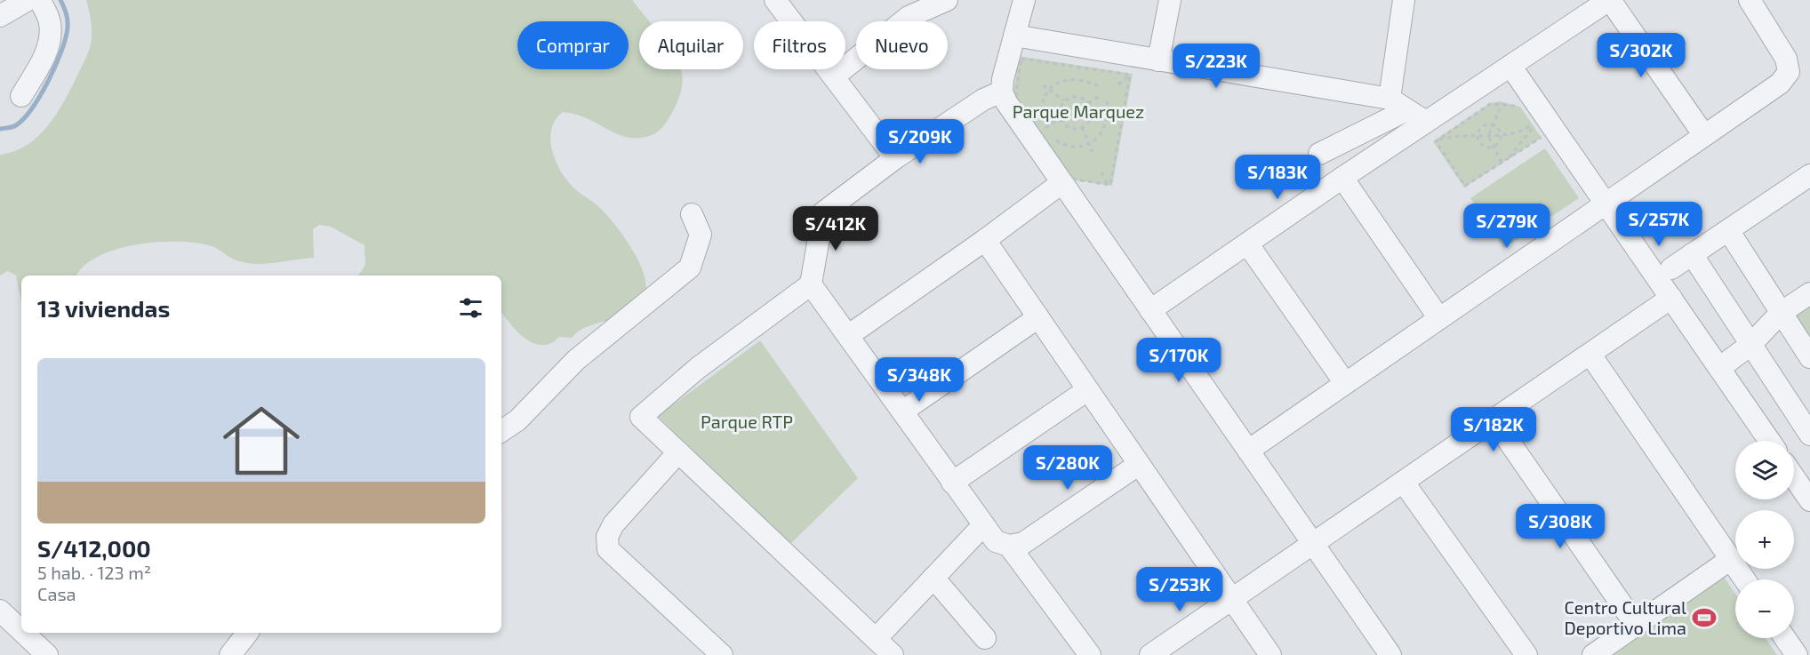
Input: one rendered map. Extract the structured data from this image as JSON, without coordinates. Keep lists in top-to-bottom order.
{
  "parks": ["Parque Marquez", "Parque RTP"],
  "places": {
    "sports": ["Centro Cultural Deportivo Lima"]
  },
  "page": {
    "chip": [
      "Comprar",
      "Alquilar",
      "Filtros",
      "Nuevo"
    ],
    "price": [
      "S/302K",
      "S/223K",
      "S/209K",
      "S/183K",
      "S/257K",
      "S/279K",
      "S/412K",
      "S/170K",
      "S/348K",
      "S/182K",
      "S/280K",
      "S/308K",
      "S/253K"
    ],
    "heading": "13 viviendas",
    "list": [
      {
        "name": "S/412,000",
        "note": "5 hab. · 123 m² · Casa"
      }
    ],
    "map_buttons": ["+", "−"]
  }
}
